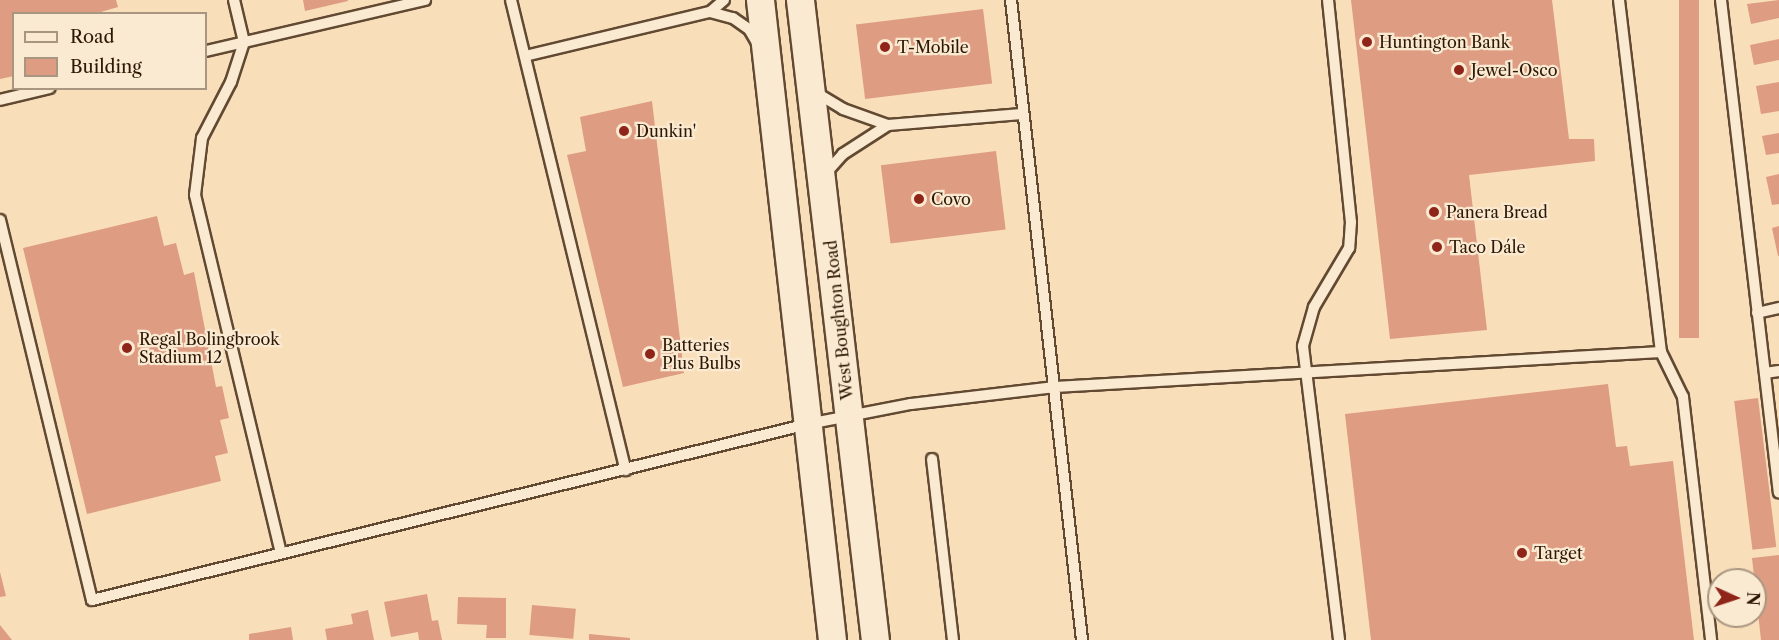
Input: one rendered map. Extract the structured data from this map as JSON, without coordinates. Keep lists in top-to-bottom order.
{
  "streets": {
    "main road": ["West Boughton Road"]
  },
  "places": [
    "Huntington Bank",
    "T-Mobile",
    "Jewel-Osco",
    "Dunkin'",
    "Covo",
    "Panera Bread",
    "Taco Dále",
    "Regal Bolingbrook Stadium 12",
    "Batteries Plus Bulbs",
    "Target"
  ],
  "legend": ["Road", "Building"],
  "north": "right"
}
